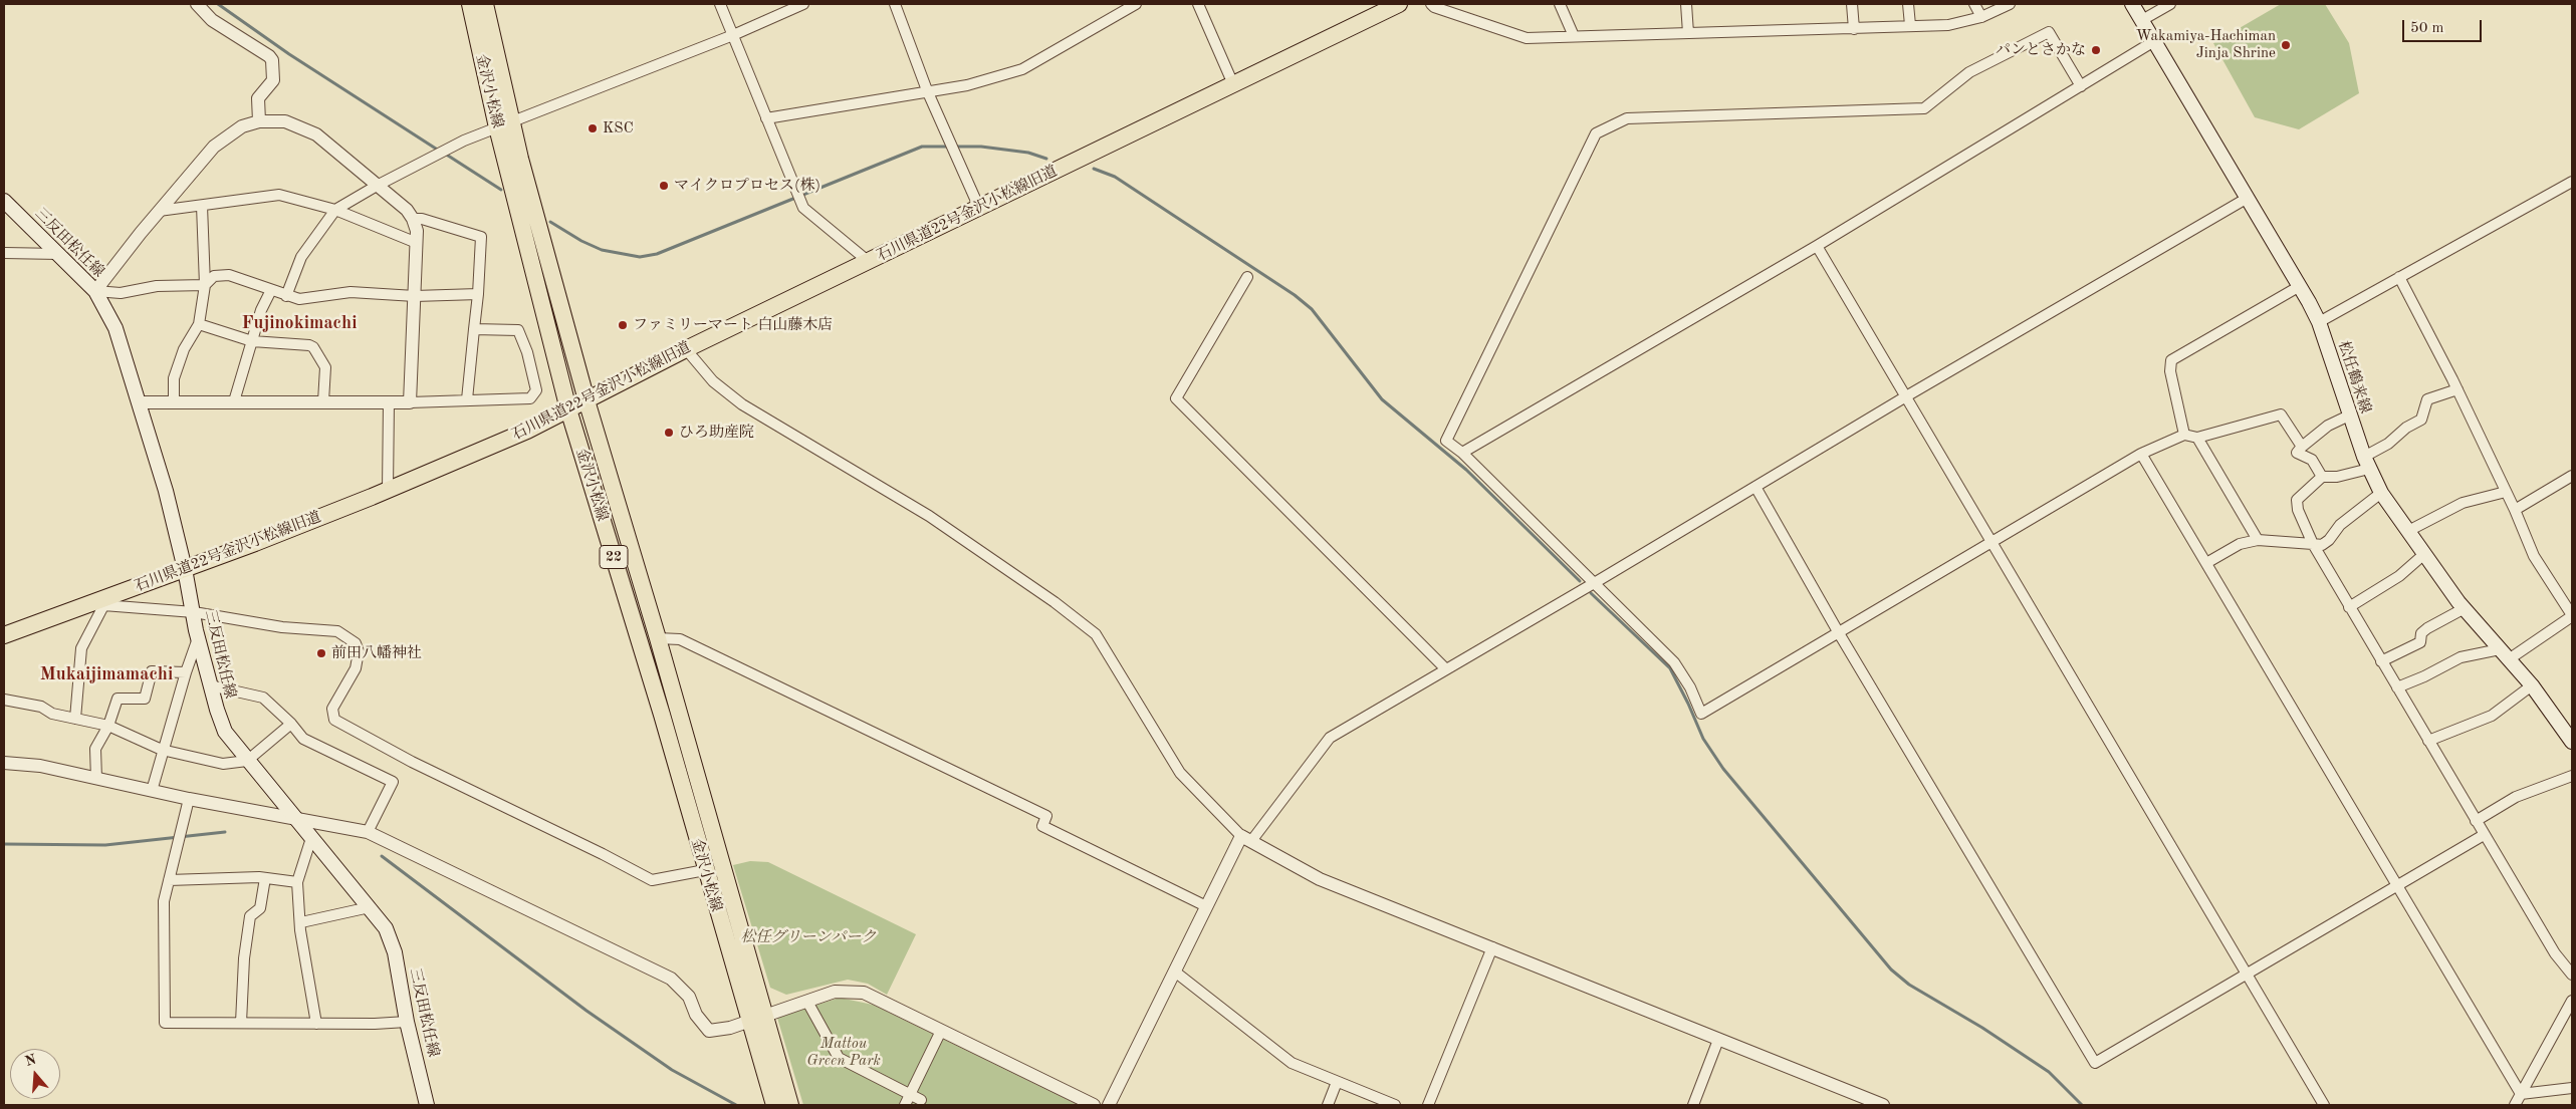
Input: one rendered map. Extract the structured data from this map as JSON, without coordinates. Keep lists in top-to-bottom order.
{
  "streets": {
    "main road": [
      "金沢小松線",
      "石川県道22号金沢小松線旧道",
      "三反田松任線",
      "松任鶴来線",
      "22"
    ]
  },
  "crossings": [
    ["金沢小松線", "石川県道22号金沢小松線旧道"],
    ["石川県道22号金沢小松線旧道", "三反田松任線"]
  ],
  "districts": ["Fujinokimachi", "Mukaijimamachi"],
  "parks": ["松任グリーンパーク", "Mattou Green Park"],
  "places": [
    "Wakamiya-Hachiman Jinja Shrine",
    "パンとさかな",
    "KSC",
    "マイクロプロセス(株)",
    "ファミリーマート 白山藤木店",
    "ひろ助産院",
    "前田八幡神社"
  ],
  "scale_bar": "50 m",
  "north": "top"
}
